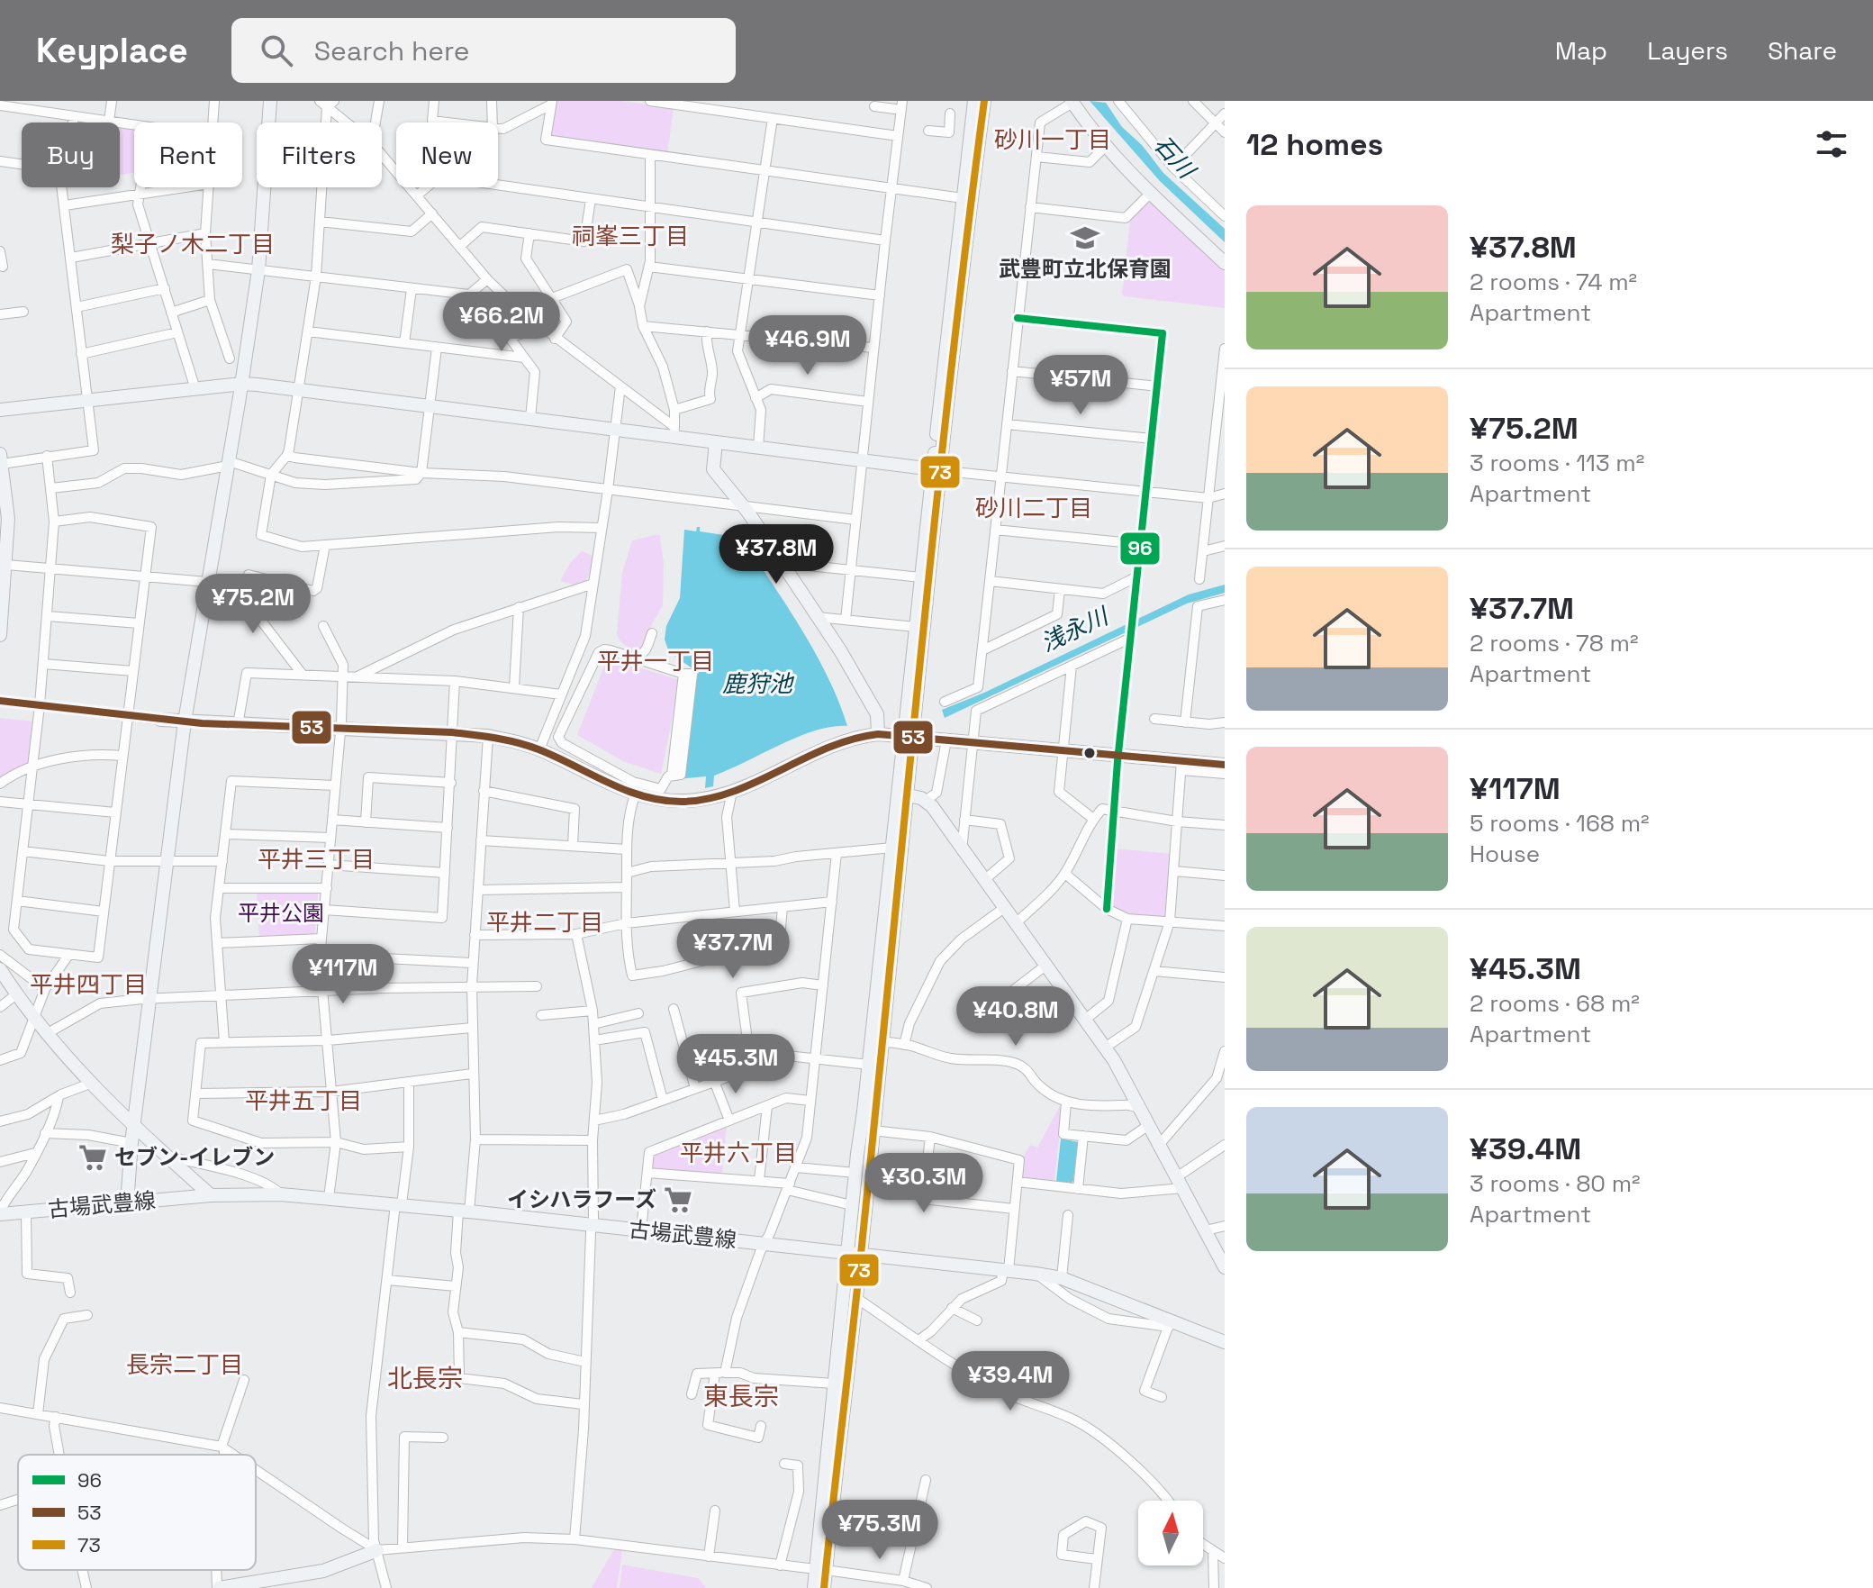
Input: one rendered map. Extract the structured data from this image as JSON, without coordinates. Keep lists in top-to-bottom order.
{
  "streets": {
    "street": ["古場武豊線"]
  },
  "districts": [
    "砂川一丁目",
    "祠峯三丁目",
    "梨子ノ木二丁目",
    "砂川二丁目",
    "平井一丁目",
    "平井三丁目",
    "平井二丁目",
    "平井四丁目",
    "平井五丁目",
    "平井六丁目",
    "長宗二丁目",
    "北長宗",
    "東長宗"
  ],
  "water": ["石川", "浅永川", "鹿狩池"],
  "parks": ["平井公園"],
  "places": {
    "school or university": ["武豊町立北保育園"],
    "supermarket": ["セブン-イレブン", "イシハラフーズ"]
  },
  "lines": ["transit line 73", "transit line 96", "transit line 53"],
  "legend": ["96", "53", "73"],
  "north": "top",
  "page": {
    "header": "Keyplace",
    "search": "Search here",
    "nav": ["Map", "Layers", "Share"],
    "heading": "12 homes",
    "chip": [
      "Buy",
      "Rent",
      "Filters",
      "New"
    ],
    "list": [
      {
        "name": "¥37.8M",
        "note": "2 rooms · 74 m² · Apartment"
      },
      {
        "name": "¥75.2M",
        "note": "3 rooms · 113 m² · Apartment"
      },
      {
        "name": "¥37.7M",
        "note": "2 rooms · 78 m² · Apartment"
      },
      {
        "name": "¥117M",
        "note": "5 rooms · 168 m² · House"
      },
      {
        "name": "¥45.3M",
        "note": "2 rooms · 68 m² · Apartment"
      },
      {
        "name": "¥39.4M",
        "note": "3 rooms · 80 m² · Apartment"
      }
    ],
    "price": [
      "¥66.2M",
      "¥46.9M",
      "¥57M",
      "¥37.8M",
      "¥75.2M",
      "¥37.7M",
      "¥117M",
      "¥40.8M",
      "¥45.3M",
      "¥30.3M",
      "¥39.4M",
      "¥75.3M"
    ]
  }
}
